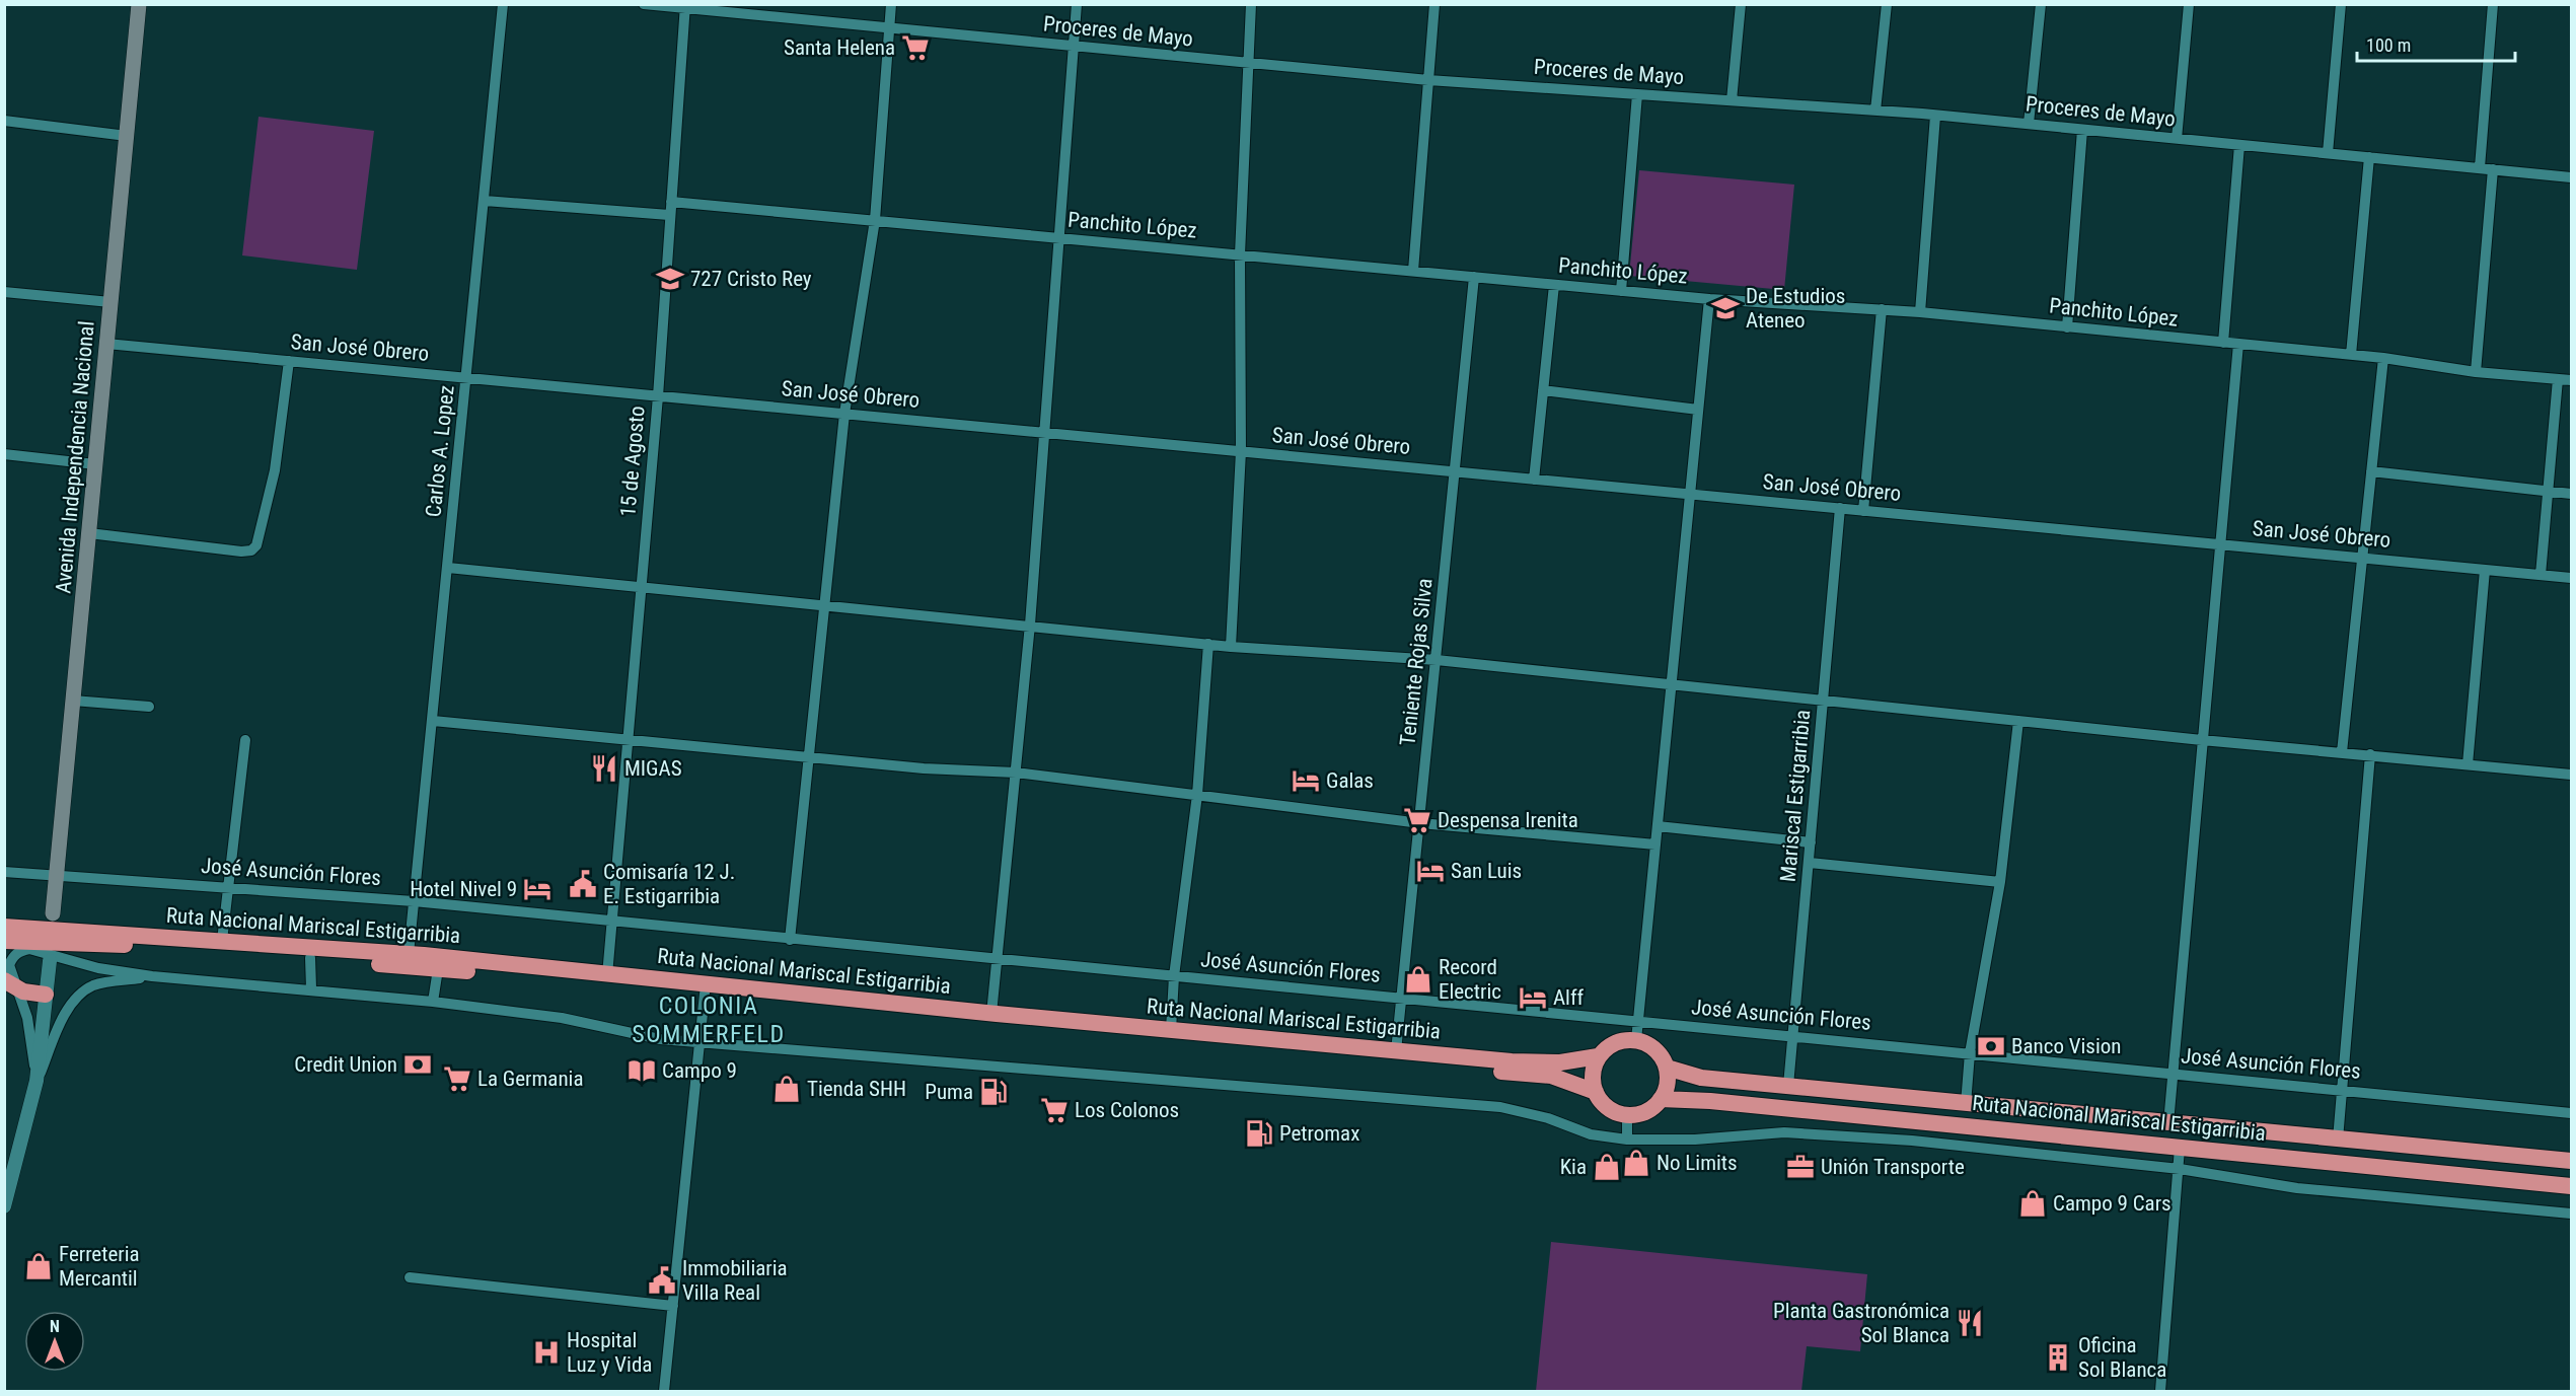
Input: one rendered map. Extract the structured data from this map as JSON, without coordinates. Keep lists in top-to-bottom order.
{
  "streets": {
    "highway": ["Ruta Nacional Mariscal Estigarribia"],
    "main road": ["Avenida Independencia Nacional"],
    "street": [
      "Proceres de Mayo",
      "Panchito López",
      "San José Obrero",
      "Carlos A. Lopez",
      "15 de Agosto",
      "Teniente Rojas Silva",
      "Mariscal Estigarribia",
      "José Asunción Flores"
    ]
  },
  "crossings": [
    ["Proceres de Mayo", "15 de Agosto"],
    ["Panchito López", "15 de Agosto"],
    ["Panchito López", "Teniente Rojas Silva"],
    ["San José Obrero", "Carlos A. Lopez"],
    ["San José Obrero", "Avenida Independencia Nacional"],
    ["San José Obrero", "15 de Agosto"],
    ["San José Obrero", "Teniente Rojas Silva"],
    ["San José Obrero", "Mariscal Estigarribia"],
    ["Carlos A. Lopez", "José Asunción Flores"],
    ["Carlos A. Lopez", "Ruta Nacional Mariscal Estigarribia"],
    ["Avenida Independencia Nacional", "José Asunción Flores"],
    ["15 de Agosto", "José Asunción Flores"],
    ["15 de Agosto", "Ruta Nacional Mariscal Estigarribia"],
    ["Teniente Rojas Silva", "José Asunción Flores"],
    ["Teniente Rojas Silva", "Ruta Nacional Mariscal Estigarribia"],
    ["Mariscal Estigarribia", "José Asunción Flores"],
    ["Mariscal Estigarribia", "Ruta Nacional Mariscal Estigarribia"]
  ],
  "districts": ["COLONIA SOMMERFELD"],
  "places": {
    "supermarket": [
      "Santa Helena",
      "Despensa Irenita",
      "La Germania",
      "Los Colonos"
    ],
    "school or university": ["727 Cristo Rey", "De Estudios Ateneo"],
    "restaurant": ["MIGAS", "Planta Gastronómica Sol Blanca"],
    "hotel": [
      "Galas",
      "San Luis",
      "Hotel Nivel 9",
      "Alff"
    ],
    "public building": ["Comisaría 12 J. E. Estigarribia", "Immobiliaria Villa Real"],
    "shop": [
      "Record Electric",
      "Tienda SHH",
      "No Limits",
      "Kia",
      "Campo 9 Cars",
      "Ferreteria Mercantil"
    ],
    "bank": ["Banco Vision", "Credit Union"],
    "library": ["Campo 9"],
    "fuel station": ["Puma", "Petromax"],
    "office": ["Unión Transporte"],
    "hospital": ["Hospital Luz y Vida"],
    "building": ["Oficina Sol Blanca"]
  },
  "scale_bar": "100 m",
  "north": "top"
}
